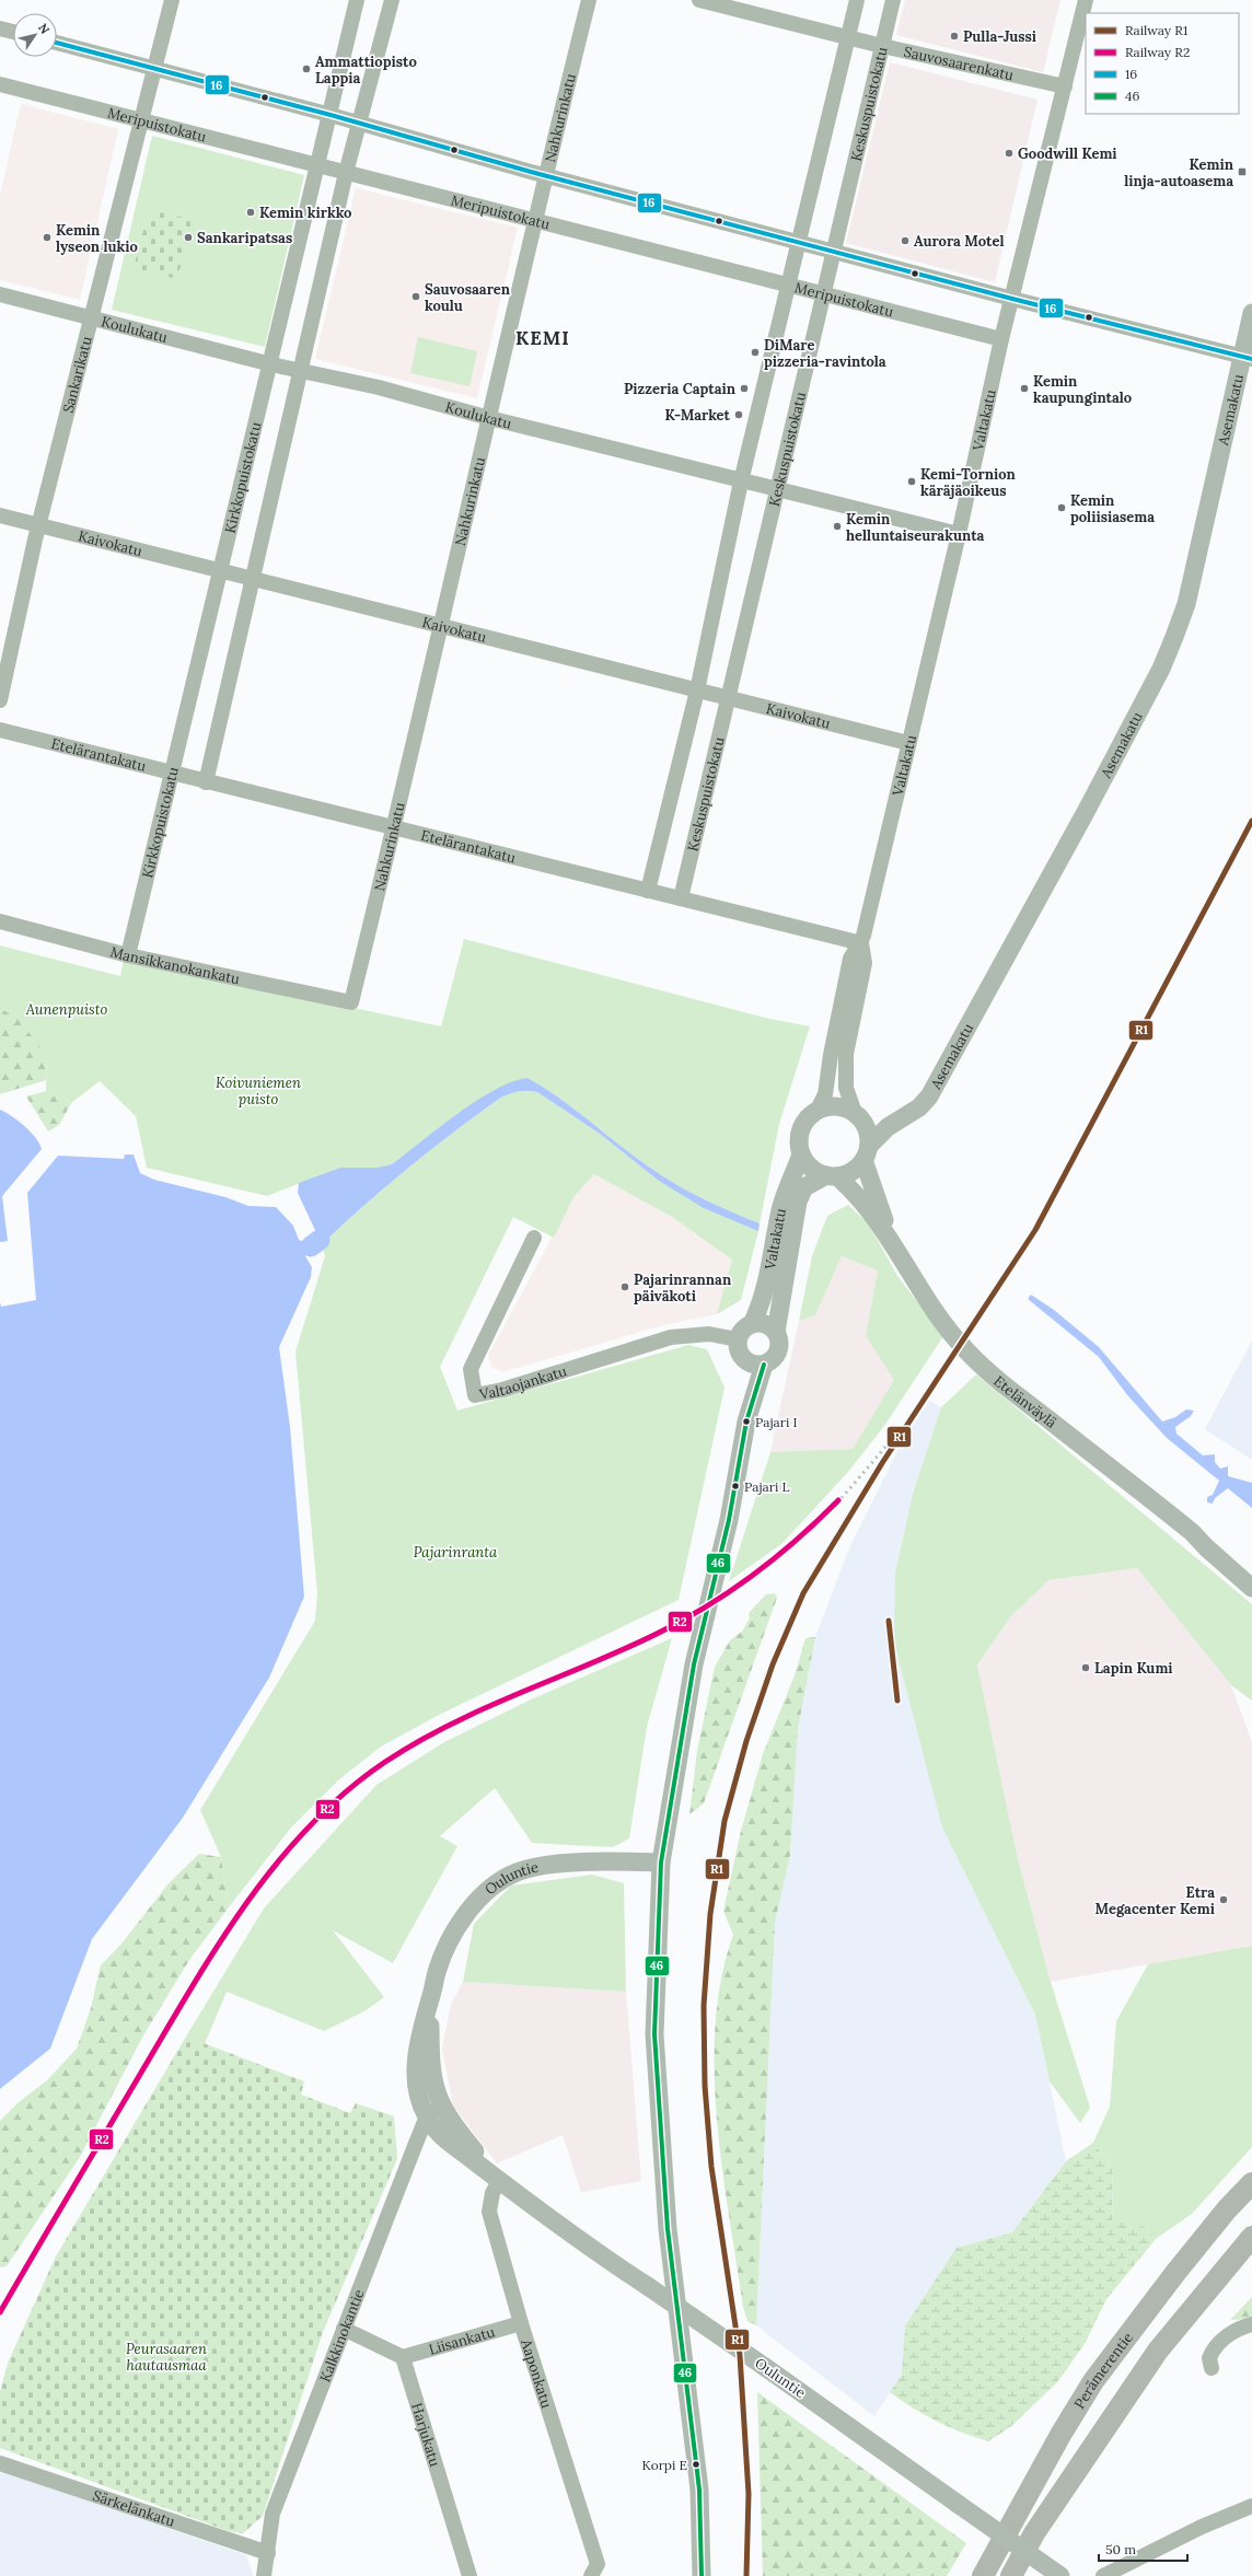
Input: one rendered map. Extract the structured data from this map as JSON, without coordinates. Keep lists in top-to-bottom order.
{
  "streets": {
    "highway": ["Perämerentie"],
    "main road": [
      "Asemakatu",
      "Valtakatu",
      "Etelänväylä",
      "Ouluntie"
    ],
    "street": [
      "Sauvosaarenkatu",
      "Keskuspuistokatu",
      "Nahkurinkatu",
      "Meripuistokatu",
      "Koulukatu",
      "Sankarikatu",
      "Kirkkopuistokatu",
      "Kaivokatu",
      "Etelärantakatu",
      "Mansikkanokankatu",
      "Valtaojankatu",
      "Kalkkinokantie",
      "Liisankatu",
      "Aaponkatu",
      "Harjukatu",
      "Särkelänkatu"
    ]
  },
  "crossings": [
    ["Sauvosaarenkatu", "Keskuspuistokatu"],
    ["Sauvosaarenkatu", "Valtakatu"],
    ["Keskuspuistokatu", "Meripuistokatu"],
    ["Keskuspuistokatu", "Koulukatu"],
    ["Keskuspuistokatu", "Kaivokatu"],
    ["Keskuspuistokatu", "Etelärantakatu"],
    ["Nahkurinkatu", "Meripuistokatu"],
    ["Nahkurinkatu", "Koulukatu"],
    ["Nahkurinkatu", "Kaivokatu"],
    ["Nahkurinkatu", "Etelärantakatu"],
    ["Nahkurinkatu", "Mansikkanokankatu"],
    ["Meripuistokatu", "Sankarikatu"],
    ["Meripuistokatu", "Valtakatu"],
    ["Meripuistokatu", "Kirkkopuistokatu"],
    ["Koulukatu", "Sankarikatu"],
    ["Koulukatu", "Valtakatu"],
    ["Koulukatu", "Kirkkopuistokatu"],
    ["Sankarikatu", "Kaivokatu"],
    ["Asemakatu", "Valtakatu"],
    ["Asemakatu", "Etelänväylä"],
    ["Valtakatu", "Kaivokatu"],
    ["Valtakatu", "Etelärantakatu"],
    ["Valtakatu", "Valtaojankatu"],
    ["Valtakatu", "Etelänväylä"],
    ["Kirkkopuistokatu", "Kaivokatu"],
    ["Kirkkopuistokatu", "Etelärantakatu"],
    ["Kirkkopuistokatu", "Mansikkanokankatu"],
    ["Ouluntie", "Kalkkinokantie"],
    ["Ouluntie", "Aaponkatu"],
    ["Kalkkinokantie", "Särkelänkatu"],
    ["Liisankatu", "Aaponkatu"],
    ["Liisankatu", "Harjukatu"]
  ],
  "districts": ["KEMI"],
  "parks": [
    "Aunenpuisto",
    "Koivuniemen puisto",
    "Pajarinranta",
    "Peurasaaren hautausmaa"
  ],
  "places": {
    "other": [
      "Pulla-Jussi",
      "Ammattiopisto Lappia",
      "Goodwill Kemi",
      "Kemin kirkko",
      "Kemin lyseon lukio",
      "Sankaripatsas",
      "Aurora Motel",
      "Sauvosaaren koulu",
      "DiMare pizzeria-ravintola",
      "Pizzeria Captain",
      "Kemin kaupungintalo",
      "K-Market",
      "Kemi-Tornion käräjäoikeus",
      "Kemin poliisiasema",
      "Kemin helluntaiseurakunta",
      "Pajarinrannan päiväkoti",
      "Pajari I",
      "Pajari L",
      "Lapin Kumi",
      "Etra Megacenter Kemi",
      "Korpi E"
    ],
    "transit": ["Kemin linja-autoasema"]
  },
  "lines": [
    "transit line 16",
    "rail line R1",
    "transit line 46",
    "rail line R2"
  ],
  "legend": [
    "Railway R1",
    "Railway R2",
    "16",
    "46"
  ],
  "scale_bar": "50 m",
  "north": "top right"
}
